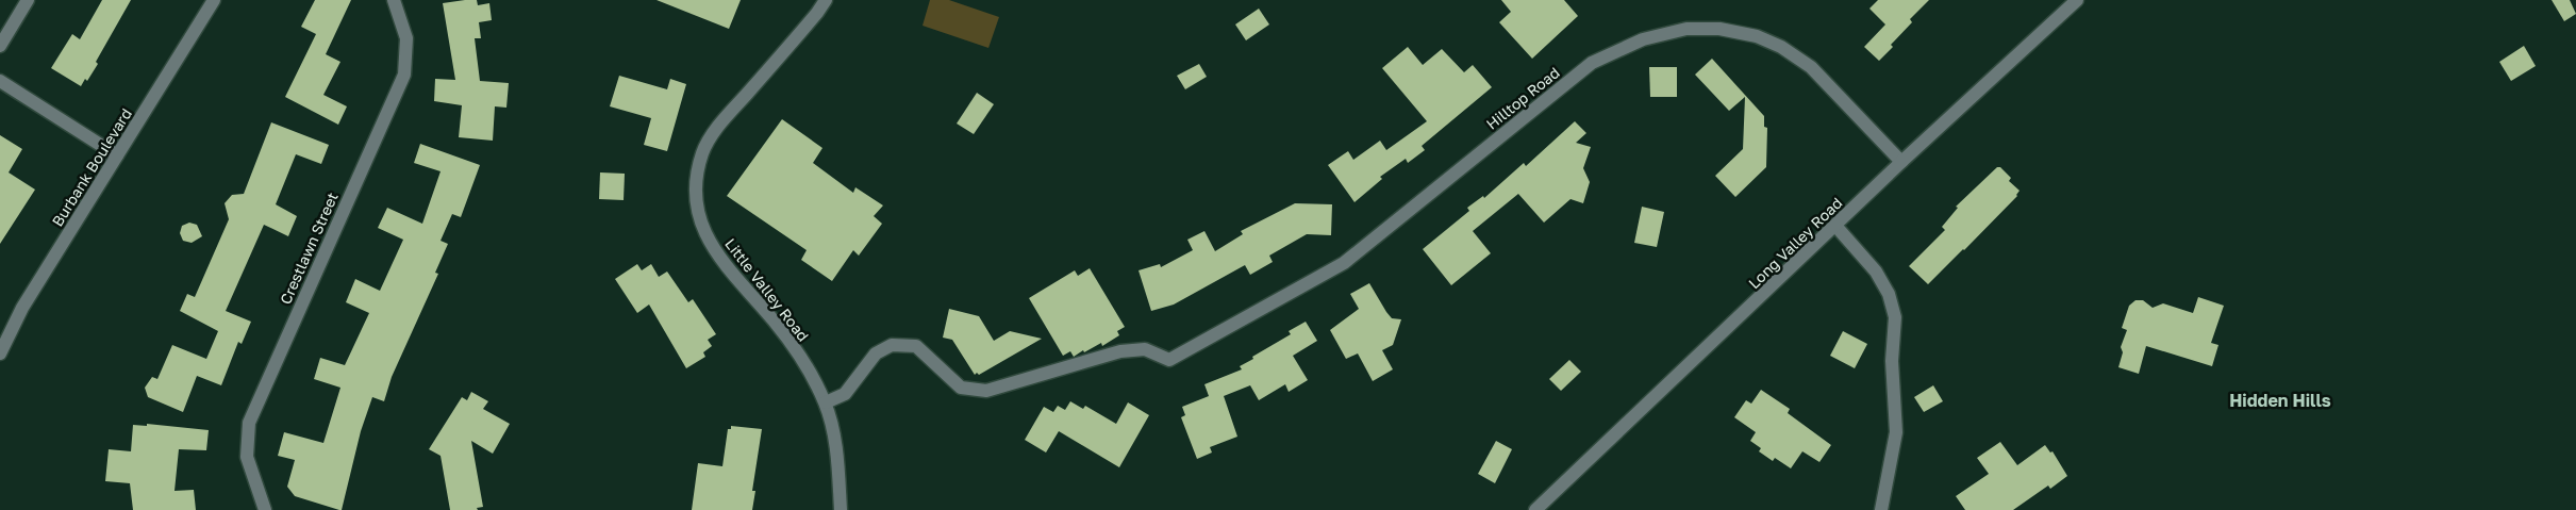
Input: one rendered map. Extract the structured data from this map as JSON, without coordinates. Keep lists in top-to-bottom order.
{
  "streets": {
    "street": [
      "Hilltop Road",
      "Burbank Boulevard",
      "Long Valley Road",
      "Crestlawn Street",
      "Little Valley Road"
    ]
  },
  "crossings": [
    ["Hilltop Road", "Long Valley Road"],
    ["Hilltop Road", "Little Valley Road"]
  ],
  "districts": ["Hidden Hills"]
}
